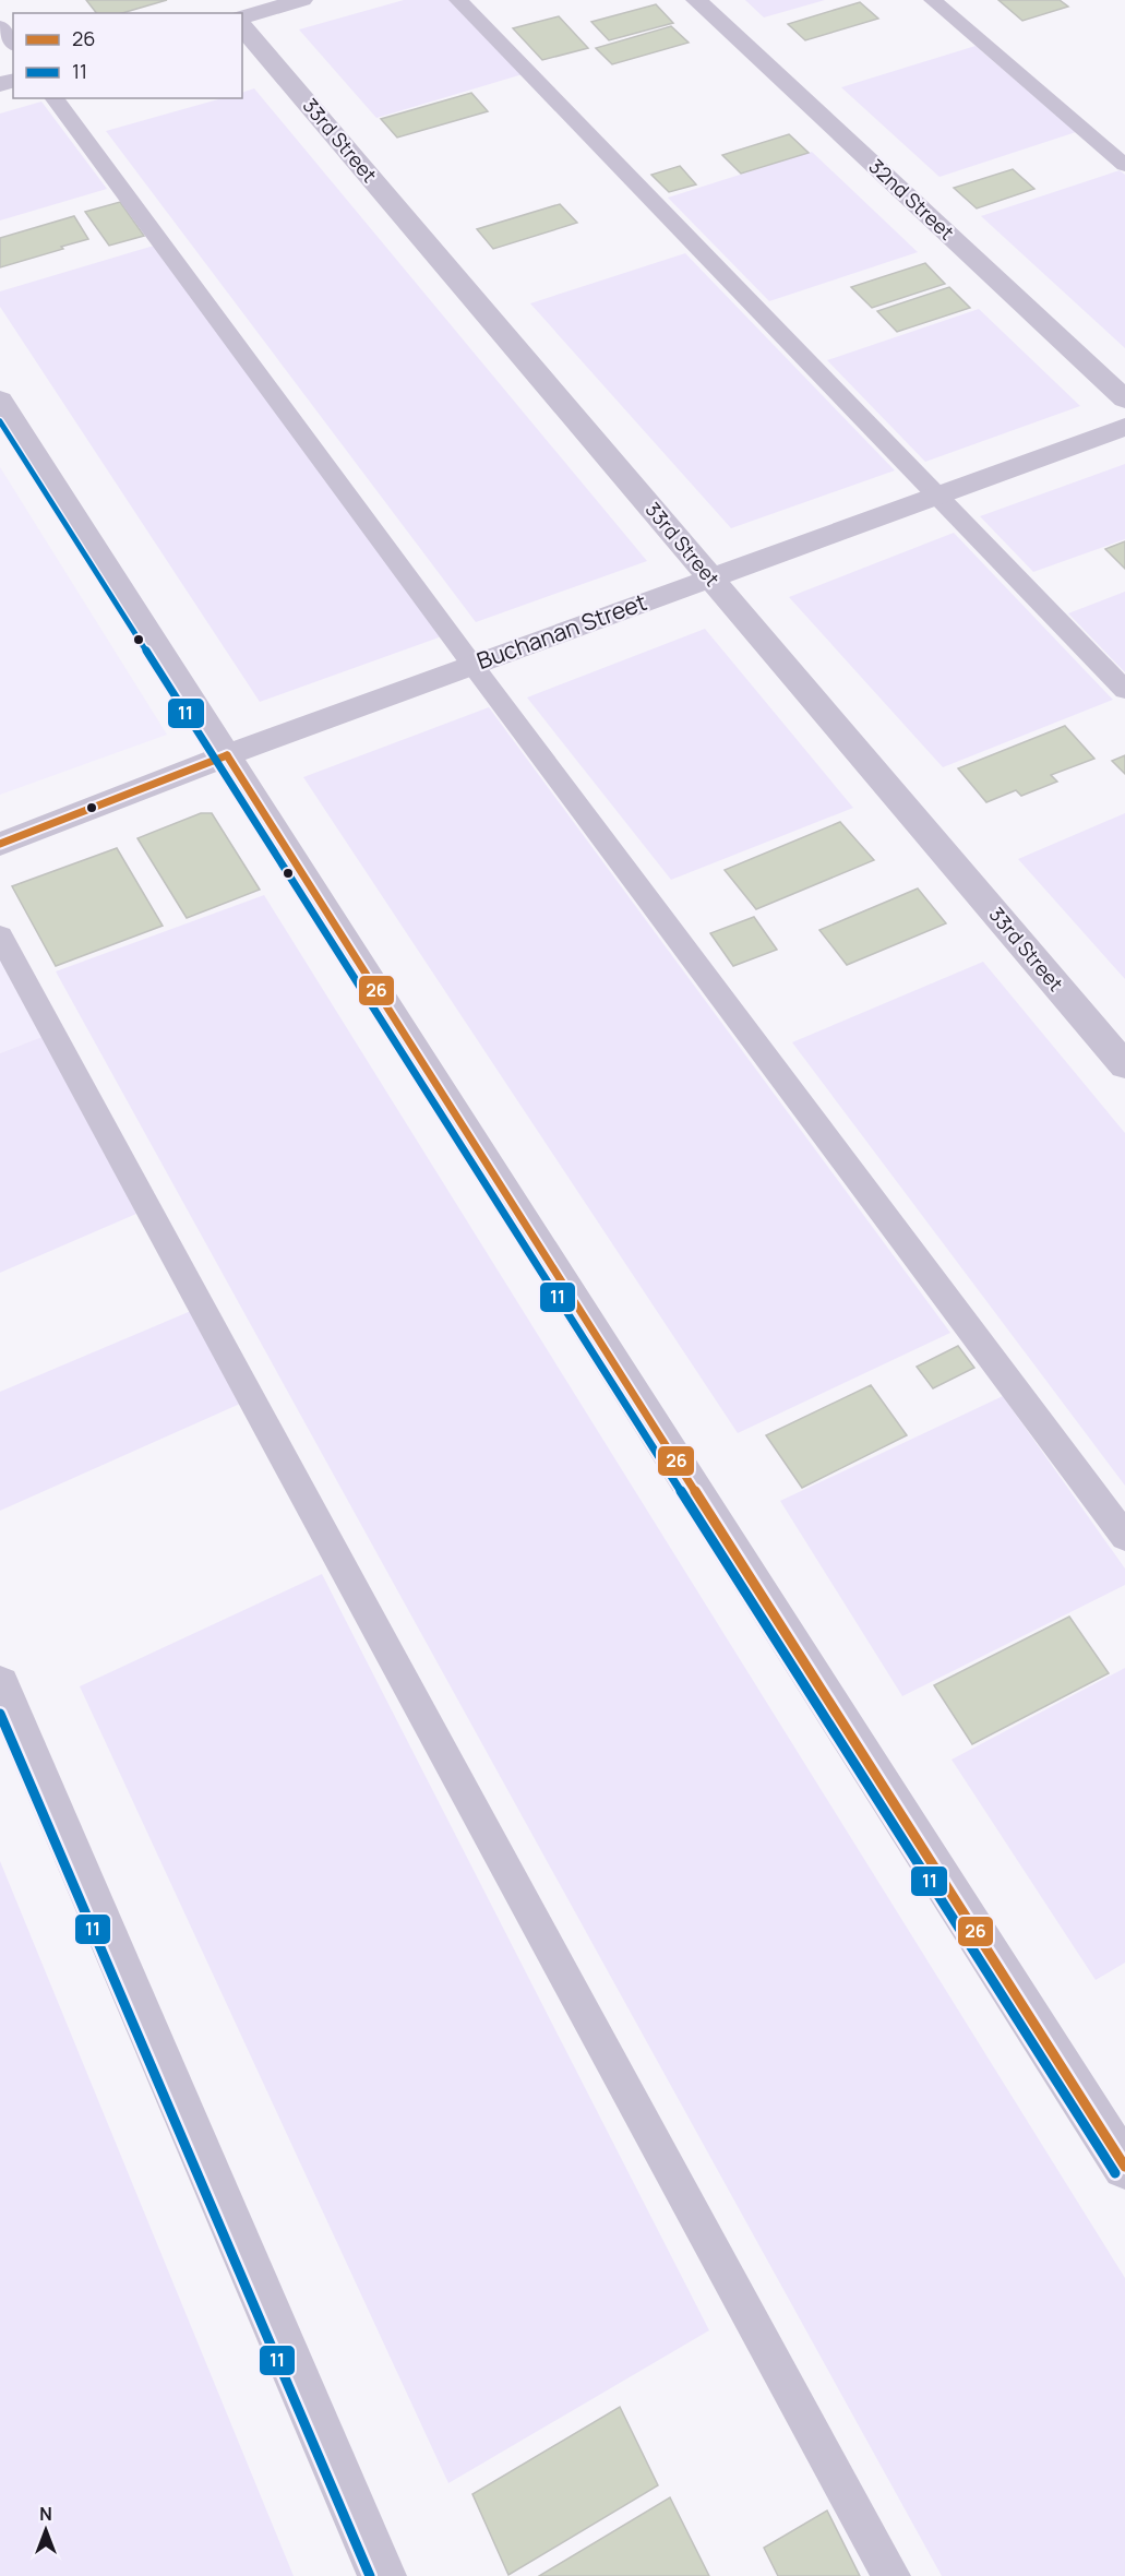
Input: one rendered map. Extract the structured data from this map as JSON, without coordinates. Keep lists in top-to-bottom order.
{
  "streets": {
    "street": ["33rd Street", "32nd Street", "Buchanan Street"]
  },
  "crossings": [
    ["33rd Street", "Buchanan Street"]
  ],
  "lines": ["transit line 11", "transit line 26"],
  "legend": ["26", "11"],
  "north": "top"
}
